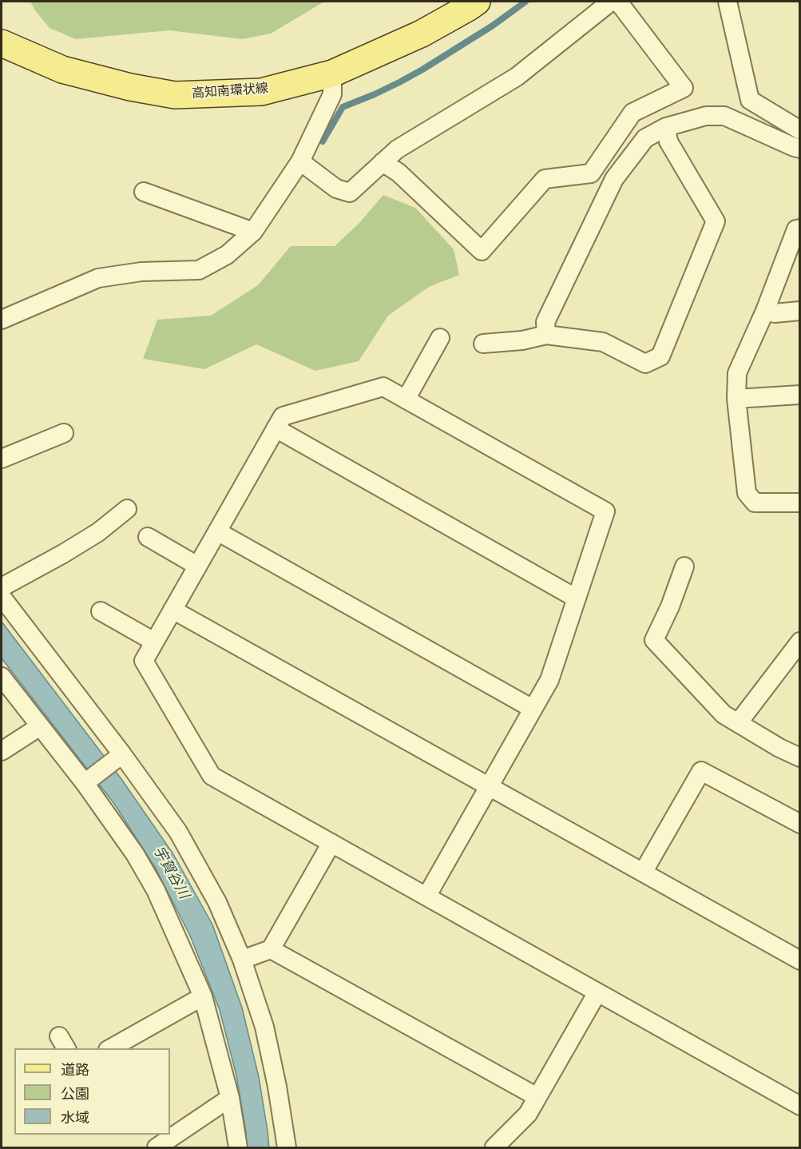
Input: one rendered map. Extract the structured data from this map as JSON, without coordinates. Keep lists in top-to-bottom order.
{
  "streets": {
    "main road": ["高知南環状線"]
  },
  "water": ["宇賀谷川"],
  "legend": ["道路", "公園", "水域"]
}
